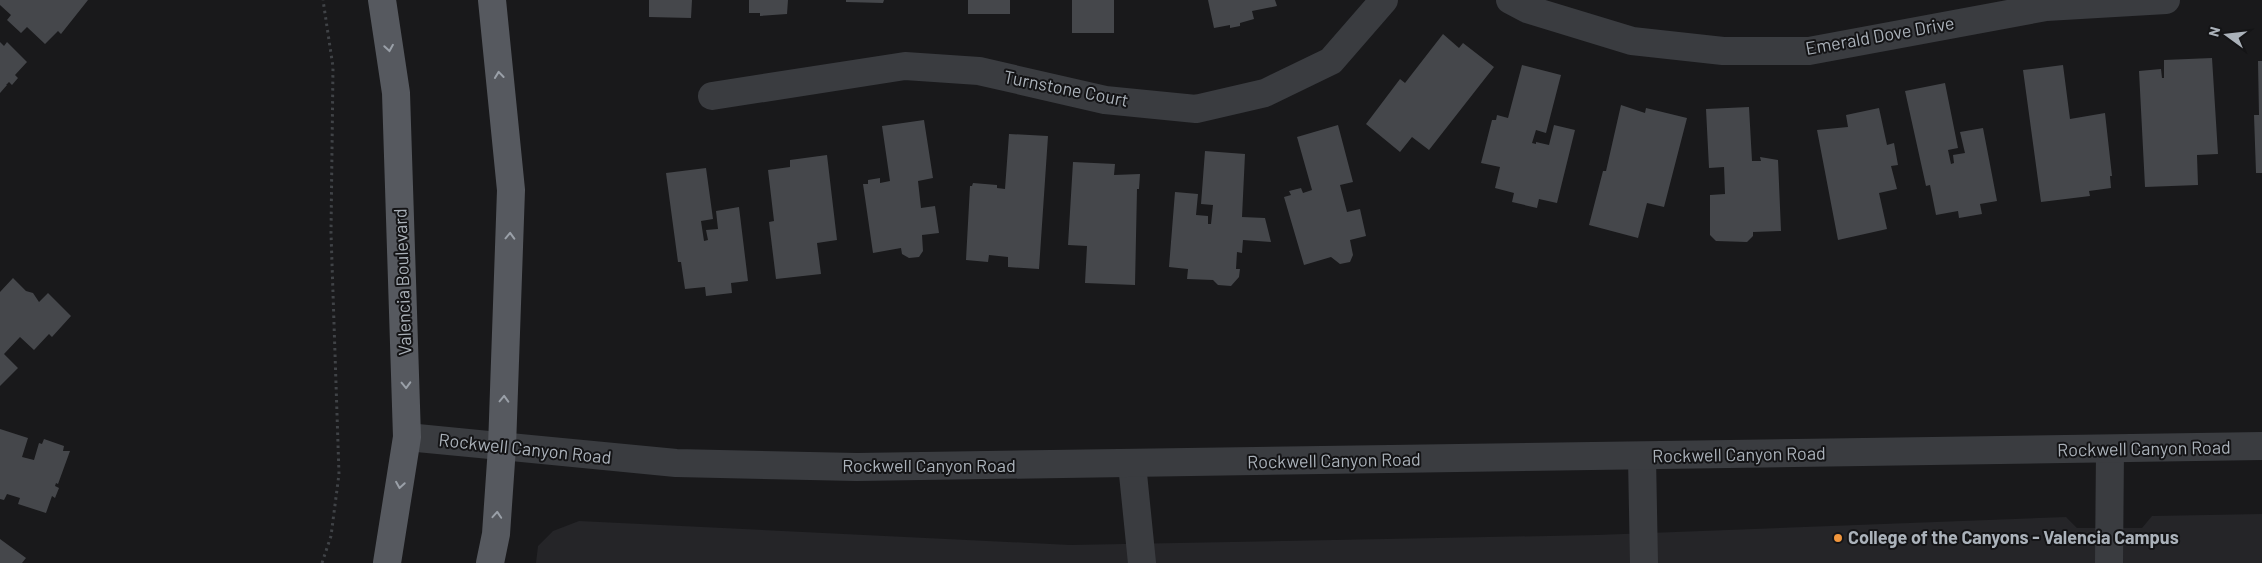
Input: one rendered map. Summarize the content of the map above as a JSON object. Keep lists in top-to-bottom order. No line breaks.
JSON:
{"streets":{"main road":["Valencia Boulevard"],"street":["Emerald Dove Drive","Turnstone Court","Rockwell Canyon Road"]},"crossings":[["Valencia Boulevard","Rockwell Canyon Road"]],"places":["College of the Canyons - Valencia Campus"],"north":"left"}
